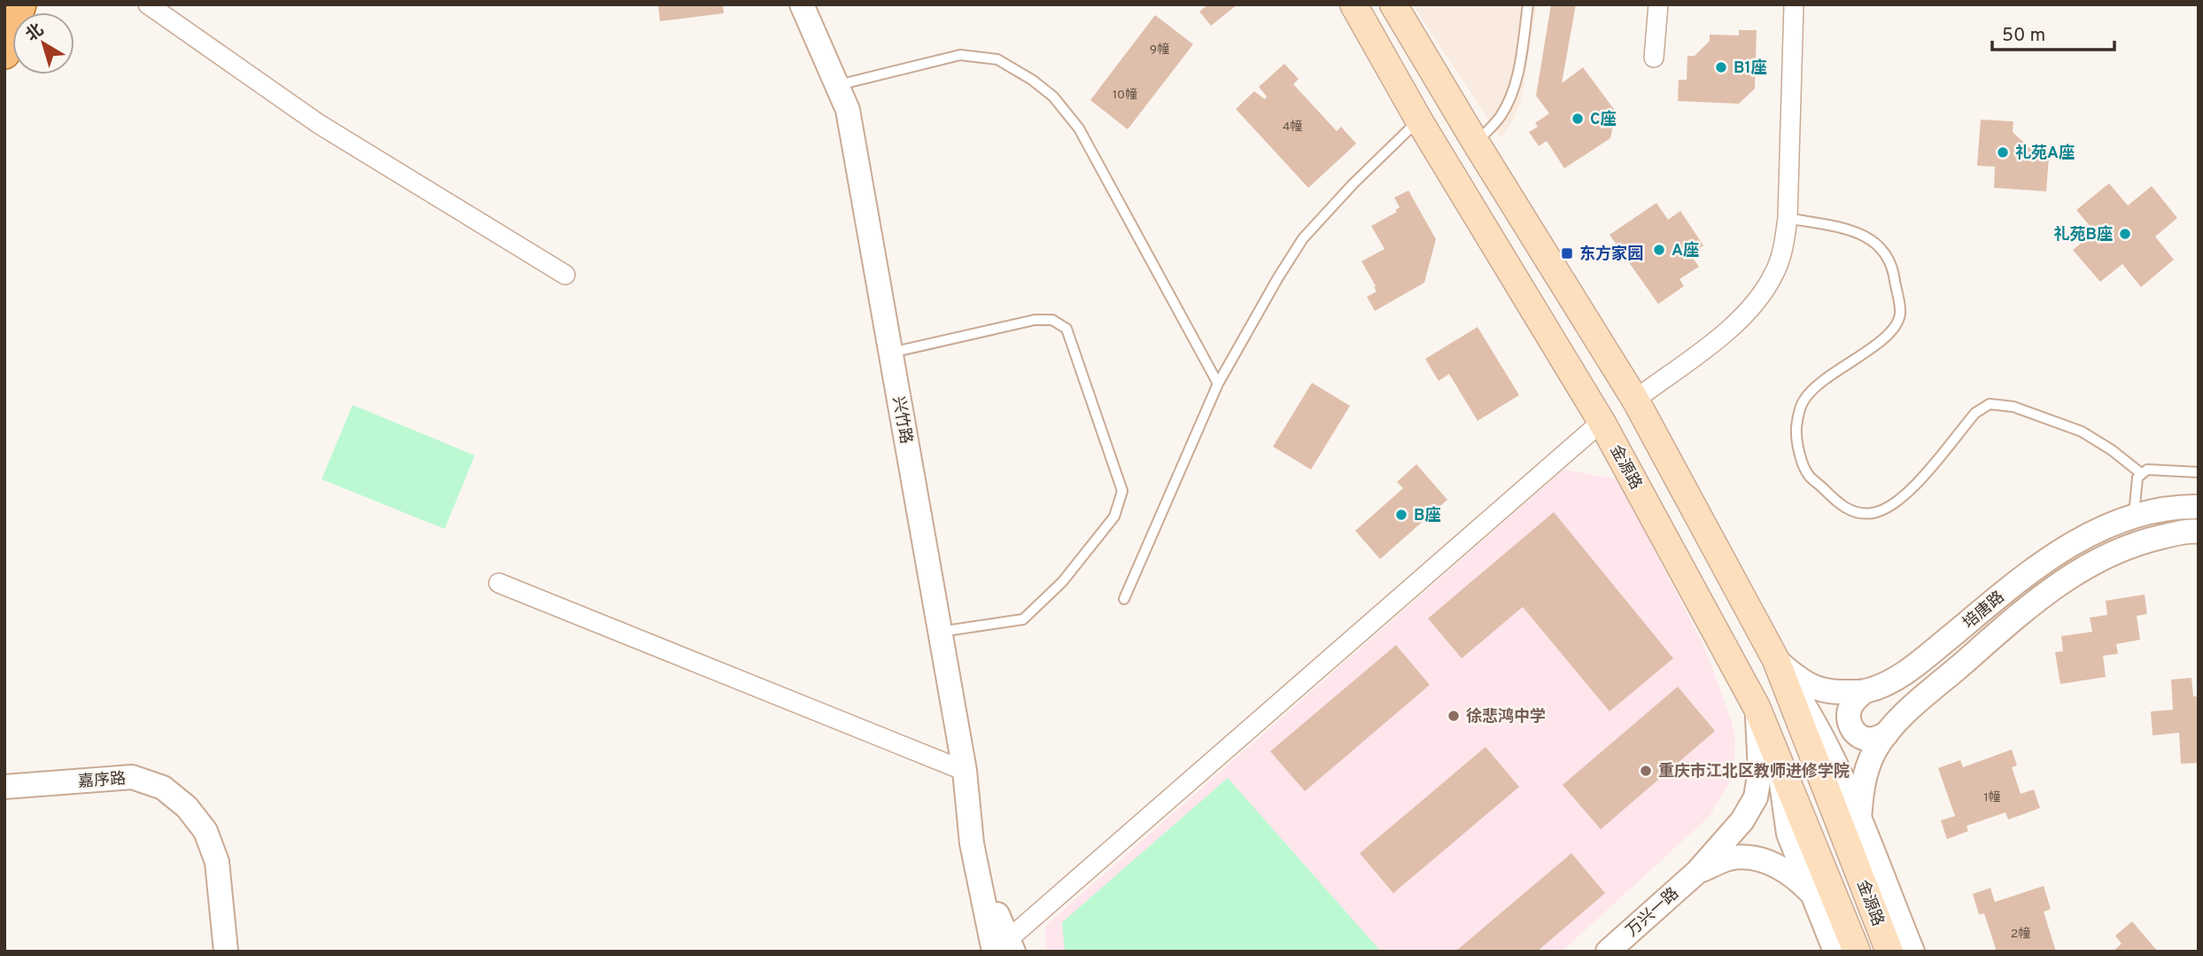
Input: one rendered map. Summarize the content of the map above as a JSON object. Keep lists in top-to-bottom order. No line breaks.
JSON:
{"streets":{"main road":["金源路"],"street":["兴竹路","培唐路","嘉序路","万兴一路"]},"crossings":[["金源路","培唐路"]],"places":{"other":["B1座","C座","礼苑A座","礼苑B座","A座","B座","徐悲鸿中学","重庆市江北区教师进修学院"],"transit":["东方家园"]},"house_numbers":["9幢","10幢","4幢","1幢","2幢"],"scale_bar":"50 m","north":"top left"}
